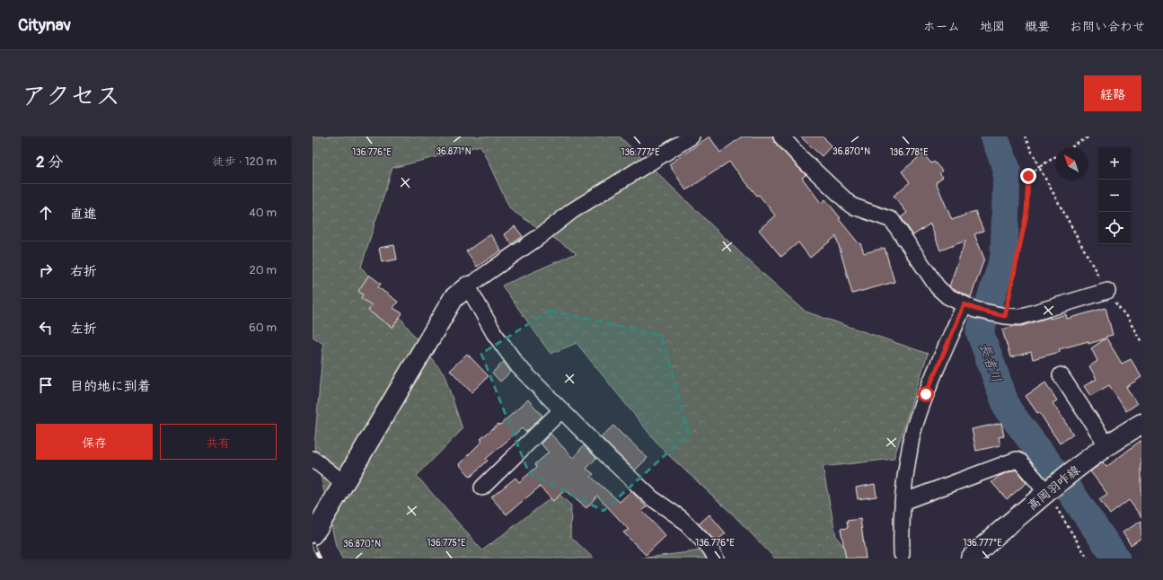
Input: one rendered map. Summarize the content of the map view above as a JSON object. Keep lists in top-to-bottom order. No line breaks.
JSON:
{"streets":{"street":["高岡羽咋線"]},"water":["長者川"],"north":"top left","page":{"header":"Citynav","nav":["ホーム","地図","概要","お問い合わせ"],"title":"アクセス","buttons":["経路",["保存","共有"]],"heading":["2 分","徒歩 · 120 m"],"map_buttons":["+","−"],"list":[["直進","40 m"],["右折","20 m"],["左折","60 m"],"目的地に到着"]},"coordinates":["36.871°N","36.870°N","136.776°E","136.777°E","136.778°E","136.775°E"]}
